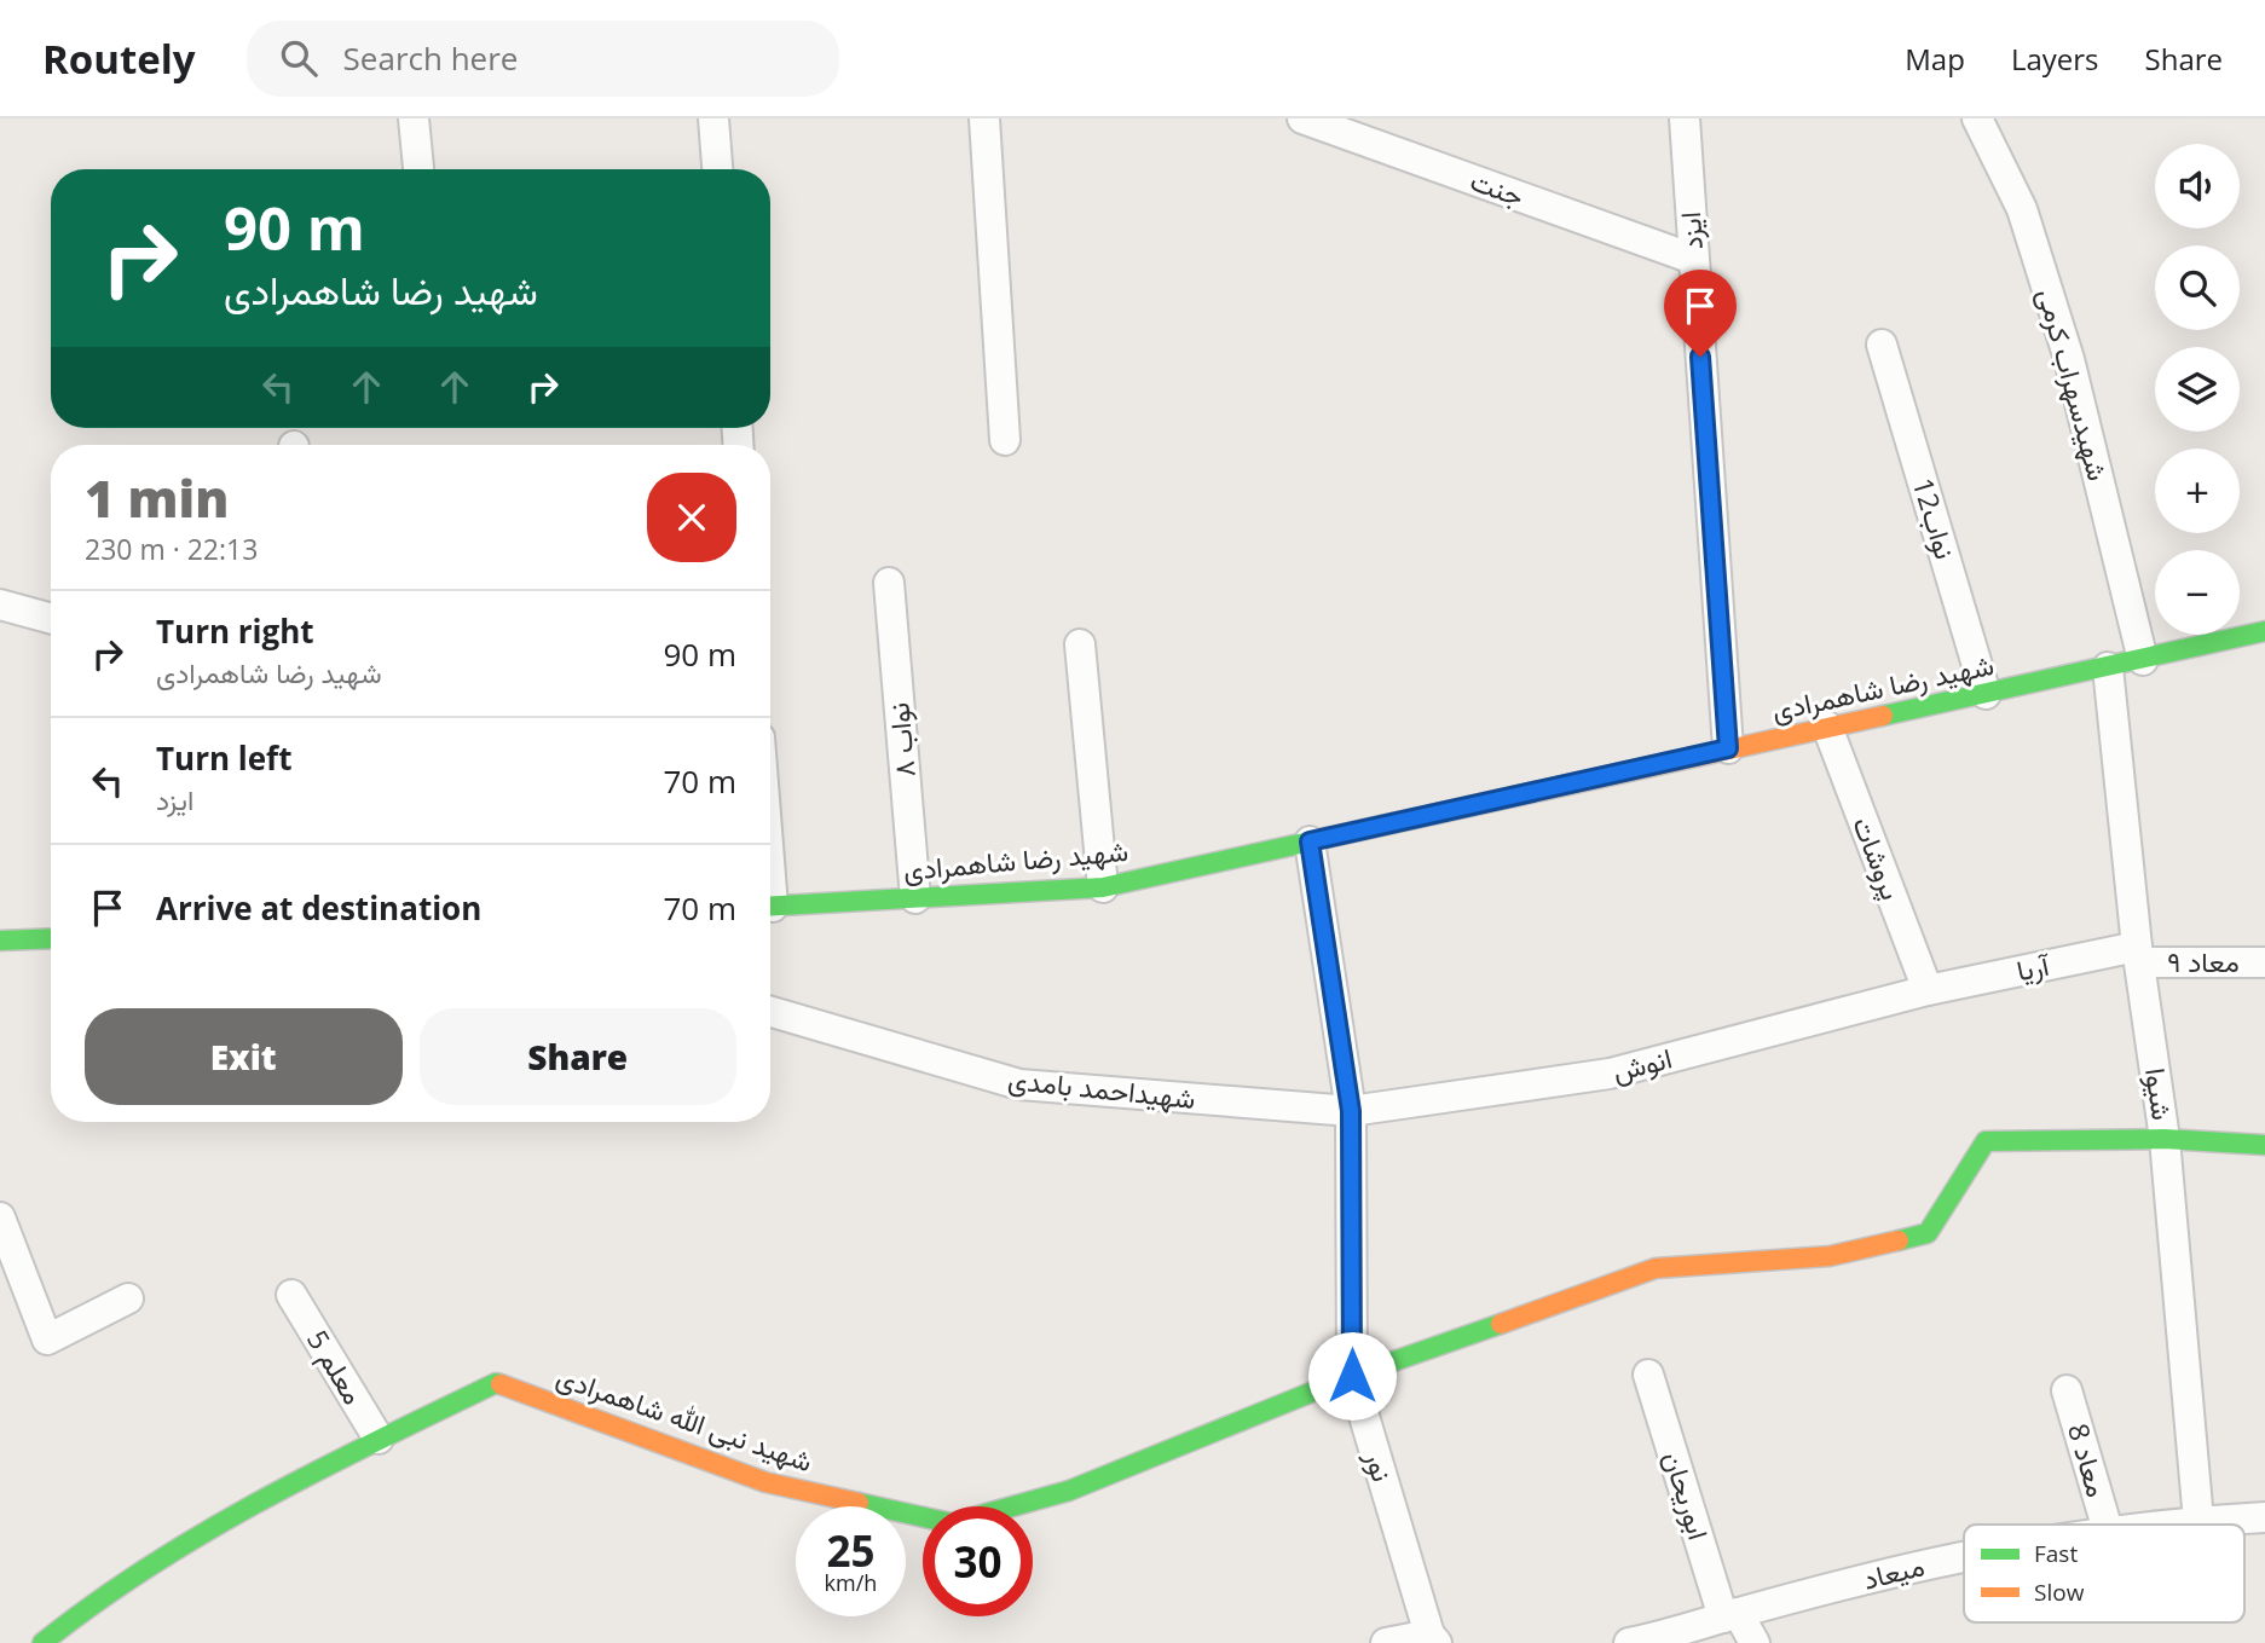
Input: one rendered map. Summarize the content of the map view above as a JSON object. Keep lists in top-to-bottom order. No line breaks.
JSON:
{"streets":{"street":["جنت","ایزد","شهیدسهراب کرمی","نواب12","شهید رضا شاهمرادی","نواب ۸","پروشات","معاد ۹","آریا","انوش","شهیداحمد بامدی","شیوا","معلم 5","شهید نبی الله شاهمرادی","معاد 8","نور","ابوریحان","میعاد"]},"crossings":[["جنت","ایزد"],["ایزد","شهید رضا شاهمرادی"],["شهیدسهراب کرمی","شهید رضا شاهمرادی"],["نواب12","شهید رضا شاهمرادی"],["شهید رضا شاهمرادی","نواب ۸"],["شهید رضا شاهمرادی","پروشات"],["شهید رضا شاهمرادی","شیوا"],["شهید رضا شاهمرادی","نور"],["پروشات","آریا"],["پروشات","انوش"],["معاد ۹","آریا"],["معاد ۹","شیوا"],["آریا","انوش"],["آریا","شیوا"],["انوش","شهیداحمد بامدی"],["انوش","نور"],["شهیداحمد بامدی","نور"],["شیوا","شهید نبی الله شاهمرادی"],["شیوا","میعاد"],["معلم 5","شهید نبی الله شاهمرادی"],["شهید نبی الله شاهمرادی","نور"],["ابوریحان","میعاد"]],"legend":["Fast","Slow"],"page":{"header":"Routely","search":"Search here","nav":["Map","Layers","Share"],"map_buttons":["+","−"],"turn":["90 m","شهید رضا شاهمرادی"],"heading":["1 min","230 m · 22:13"],"list":[{"name":"Turn right","note":"شهید رضا شاهمرادی","value":"90 m"},{"name":"Turn left","note":"ایزد","value":"70 m"},{"name":"Arrive at destination","value":"70 m"}],"buttons":["Exit","Share"],"speed":"25 km/h","limit":"30"}}
